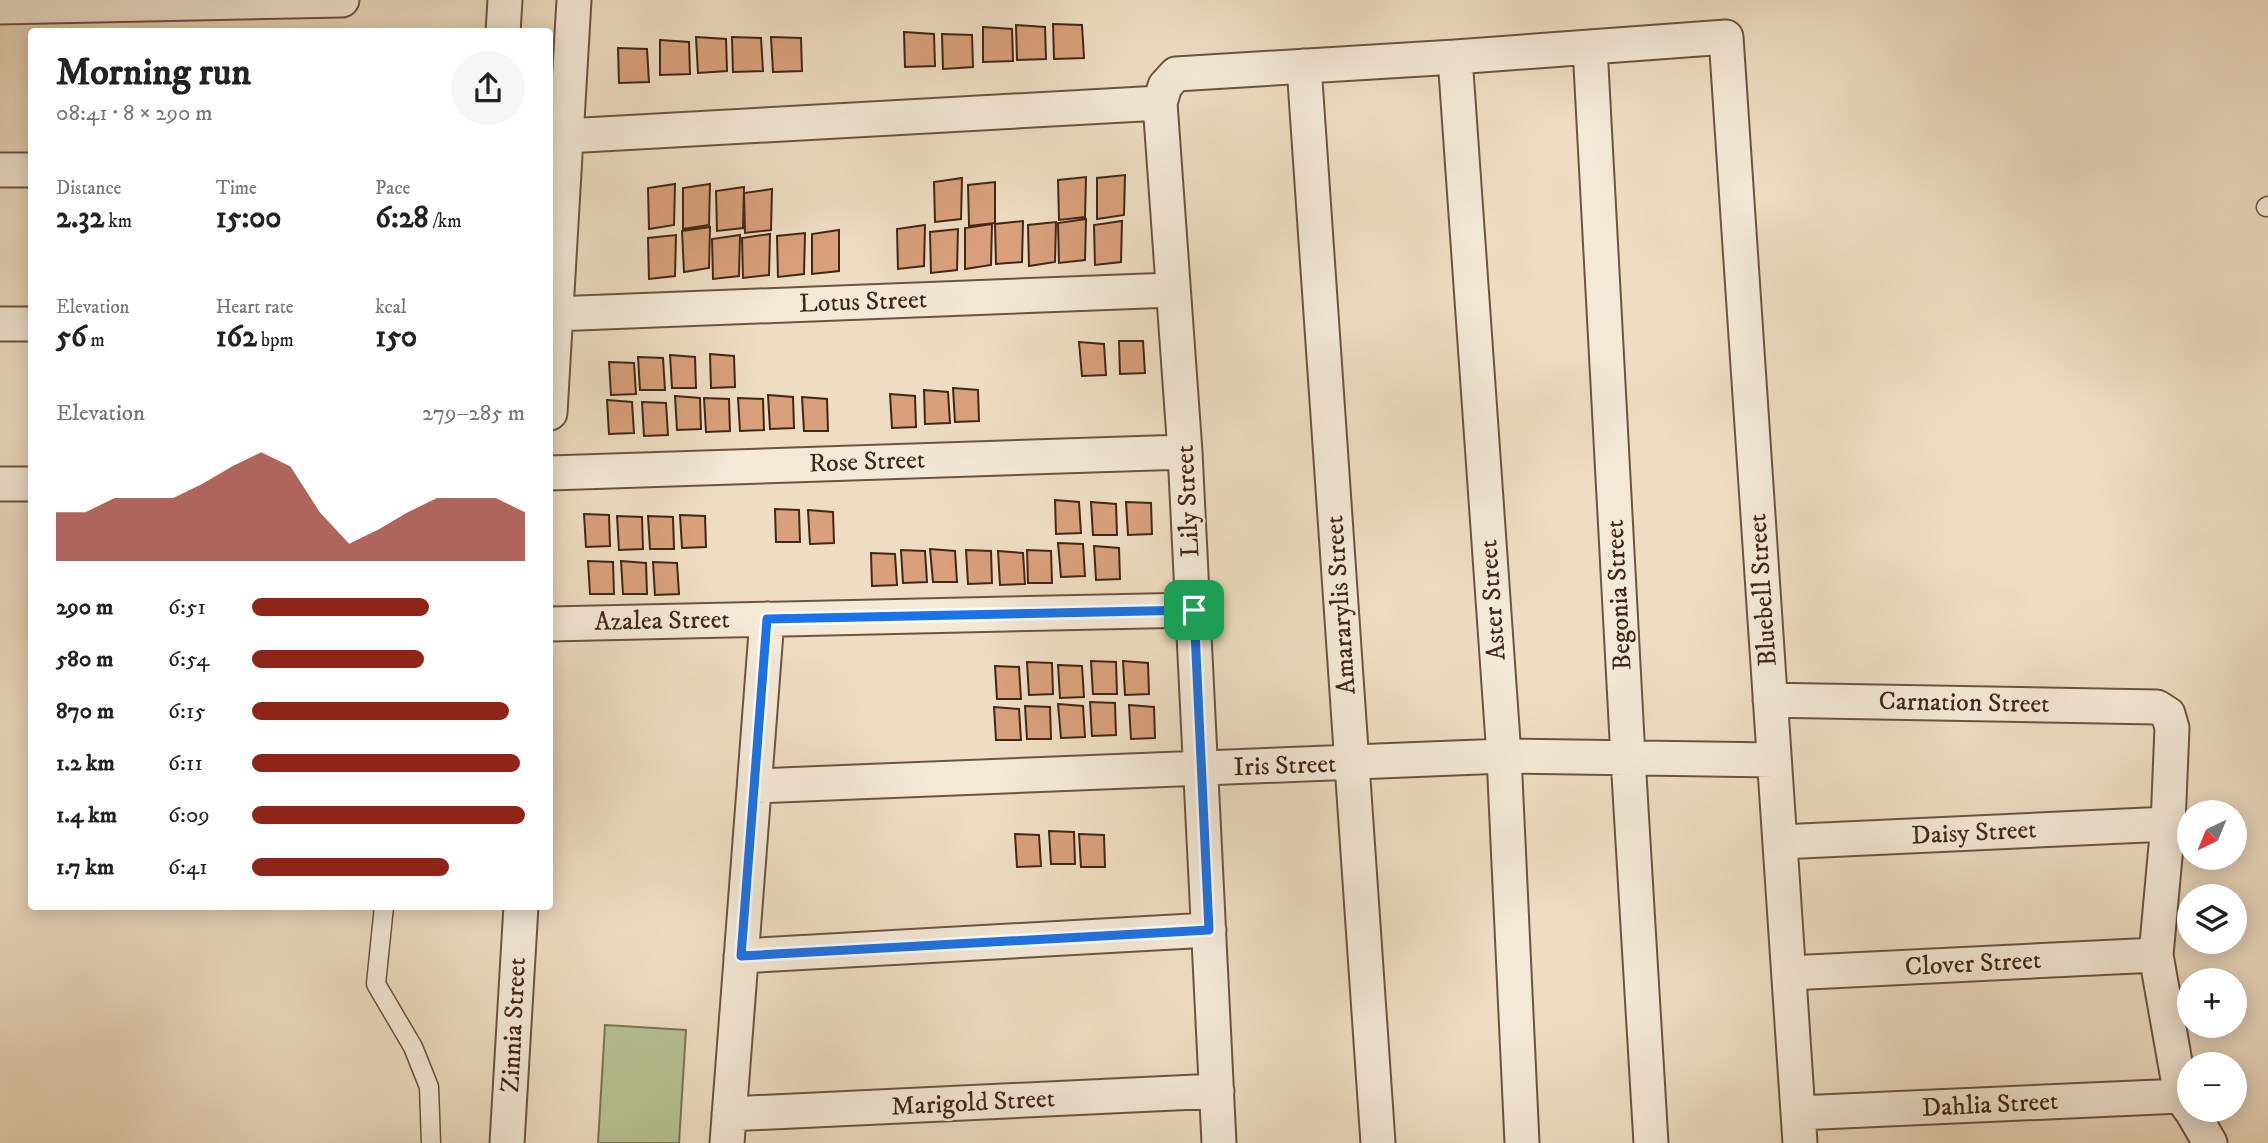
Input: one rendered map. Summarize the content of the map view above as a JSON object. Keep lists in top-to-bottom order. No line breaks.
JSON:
{"streets":{"street":["Lotus Street","Rose Street","Lily Street","Bluebell Street","Begonia Street","Aster Street","Amararylis Street","Azalea Street","Carnation Street","Iris Street","Daisy Street","Clover Street","Zinnia Street","Marigold Street","Dahlia Street"]},"crossings":[["Lotus Street","Lily Street"],["Rose Street","Lily Street"],["Lily Street","Azalea Street"],["Lily Street","Iris Street"],["Lily Street","Marigold Street"],["Bluebell Street","Begonia Street"],["Bluebell Street","Carnation Street"],["Bluebell Street","Iris Street"],["Bluebell Street","Daisy Street"],["Bluebell Street","Clover Street"],["Bluebell Street","Dahlia Street"],["Begonia Street","Iris Street"],["Aster Street","Iris Street"],["Amararylis Street","Iris Street"],["Carnation Street","Daisy Street"]],"north":"bottom left","page":{"heading":["Morning run","08:41 · 8 × 290 m"],"stats":[["Distance","2.32 km"],["Time","15:00"],["Pace","6:28 /km"],["Elevation","56 m"],["Heart rate","162 bpm"],["kcal","150"]],"chart":["Elevation","279–285 m"],"list":[{"name":"290 m","note":"6:51"},{"name":"580 m","note":"6:54"},{"name":"870 m","note":"6:15"},{"name":"1.2 km","note":"6:11"},{"name":"1.4 km","note":"6:09"},{"name":"1.7 km","note":"6:41"}],"map_buttons":["+","−"]}}
